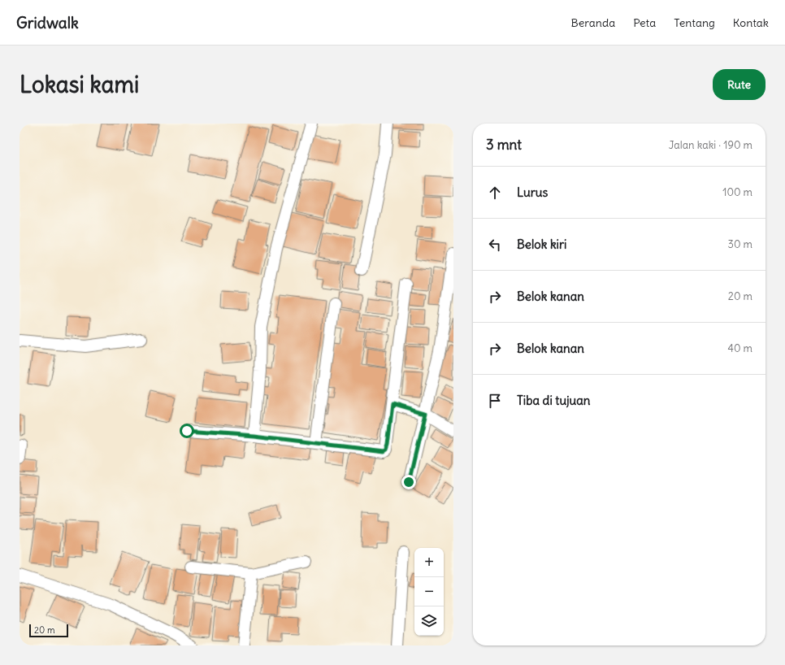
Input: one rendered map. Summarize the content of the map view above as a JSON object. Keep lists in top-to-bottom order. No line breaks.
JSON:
{"scale_bar":"20 m","page":{"header":"Gridwalk","nav":["Beranda","Peta","Tentang","Kontak"],"buttons":"Rute","title":"Lokasi kami","heading":["3 mnt","Jalan kaki · 190 m"],"list":[["Lurus","100 m"],["Belok kiri","30 m"],["Belok kanan","20 m"],["Belok kanan","40 m"],"Tiba di tujuan"],"map_buttons":["+","−"],"scale":"20 m"}}
